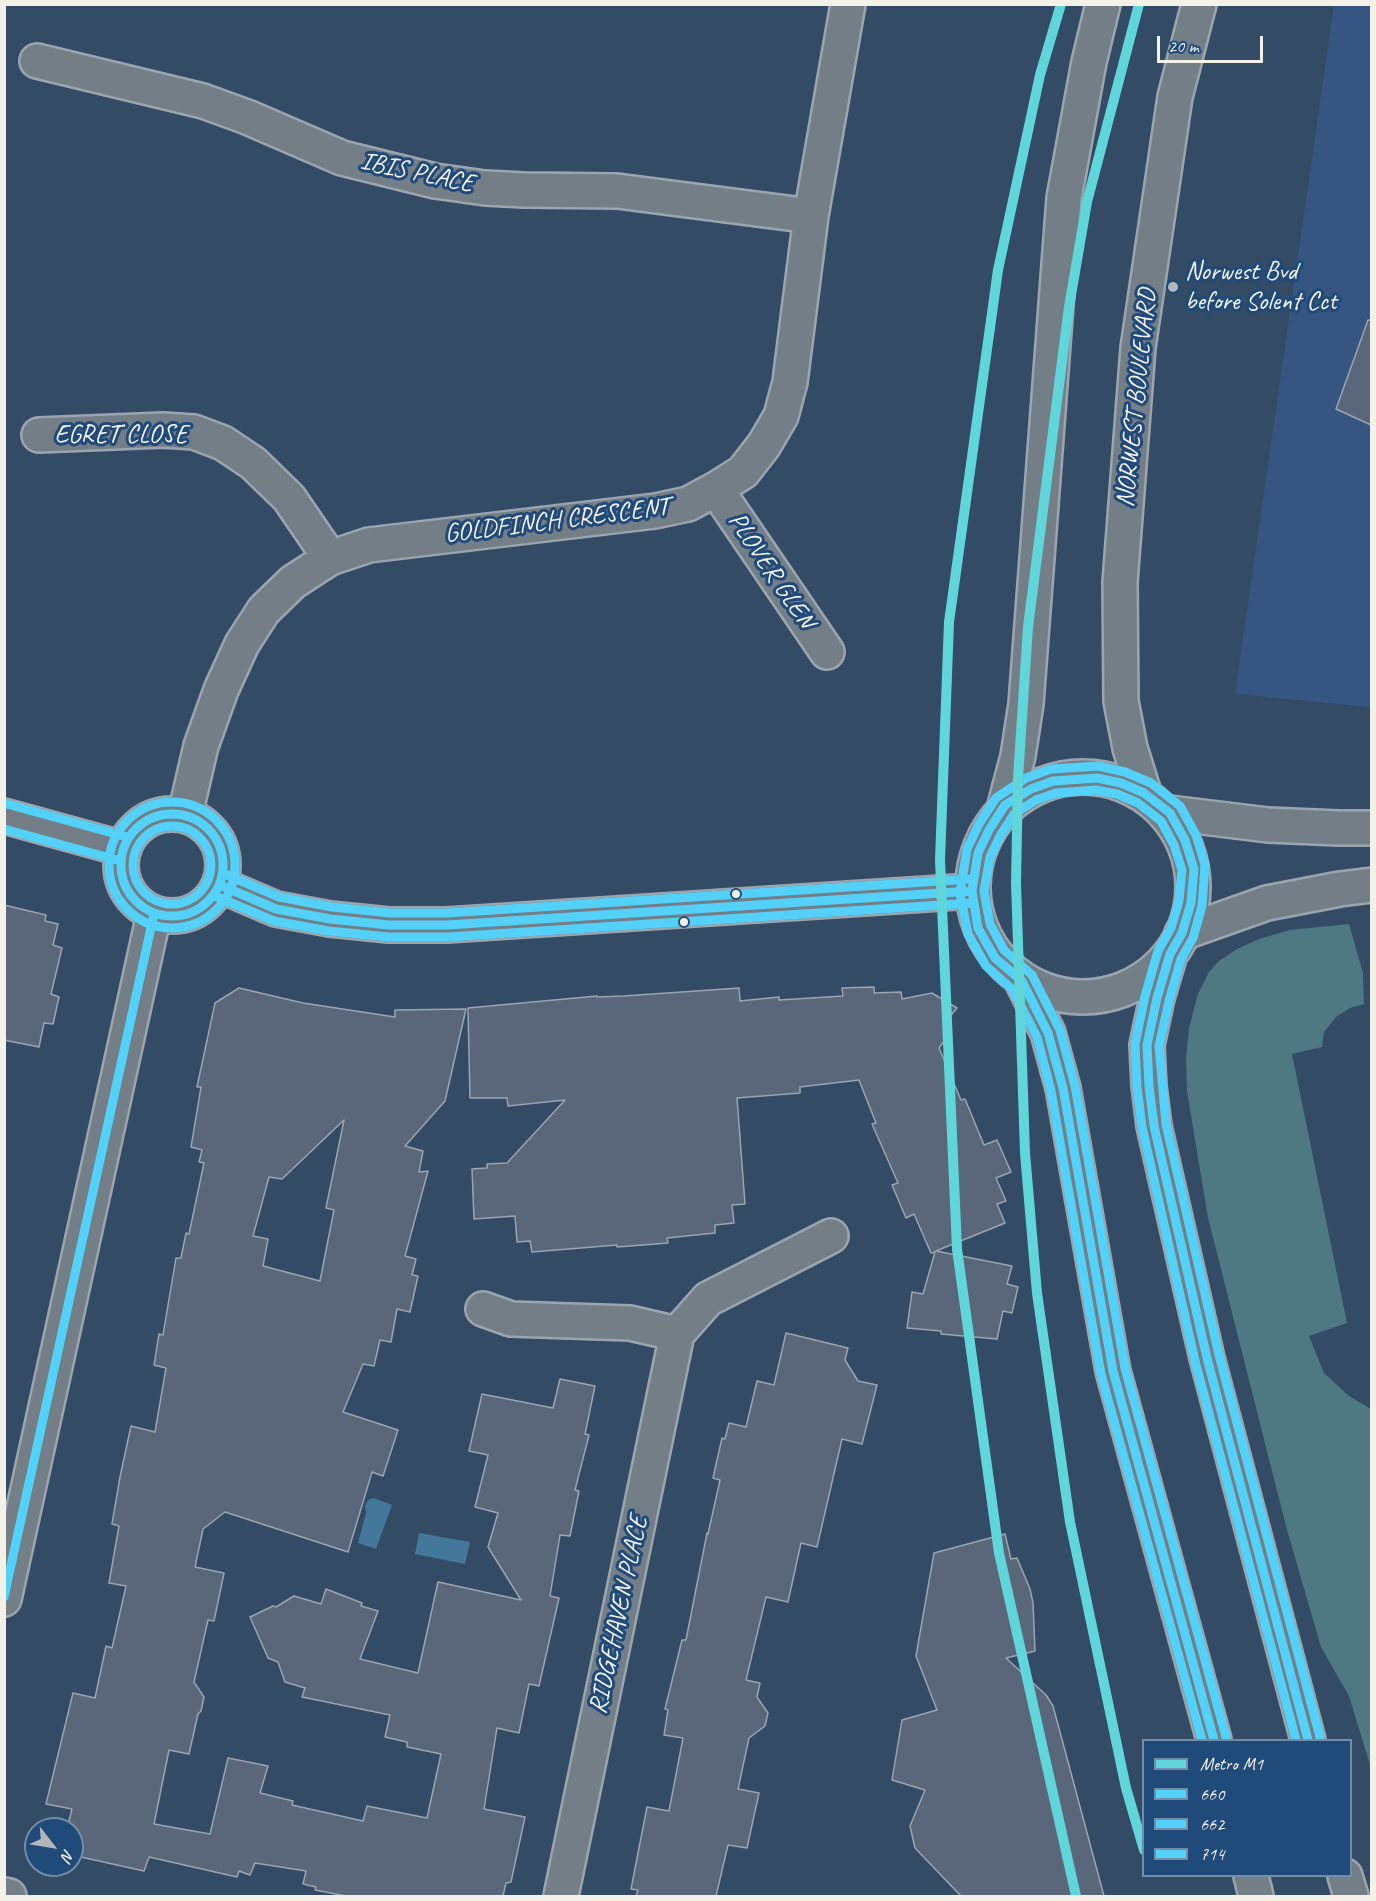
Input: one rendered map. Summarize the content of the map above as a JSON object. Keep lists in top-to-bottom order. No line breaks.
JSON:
{"streets":{"street":["IBIS PLACE","NORWEST BOULEVARD","EGRET CLOSE","GOLDFINCH CRESCENT","PLOVER GLEN","RIDGEHAVEN PLACE"]},"crossings":[["IBIS PLACE","GOLDFINCH CRESCENT"],["EGRET CLOSE","GOLDFINCH CRESCENT"],["GOLDFINCH CRESCENT","PLOVER GLEN"]],"places":["Norwest Bvd before Solent Cct"],"lines":["metro line M1","transit line 714","transit line 660","transit line 662"],"legend":["Metro M1","660","662","714"],"scale_bar":"20 m","north":"bottom right"}
